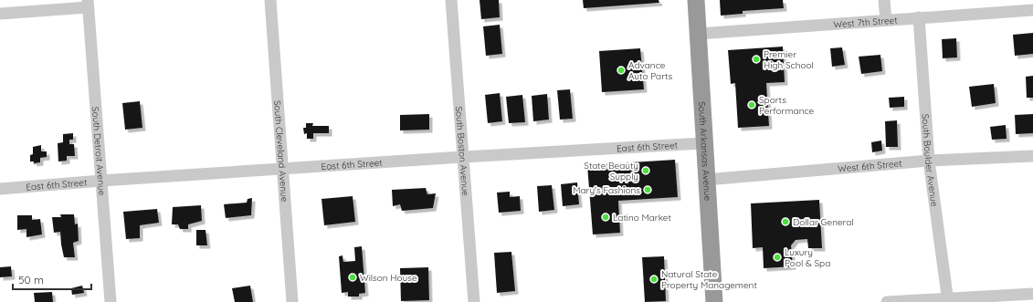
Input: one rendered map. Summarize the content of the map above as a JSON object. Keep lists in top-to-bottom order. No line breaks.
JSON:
{"streets":{"highway":["South Arkansas Avenue"],"street":["West 7th Street","East 6th Street","South Detroit Avenue","South Cleveland Avenue","South Boston Avenue","South Boulder Avenue","West 6th Street"]},"crossings":[["West 7th Street","South Arkansas Avenue"],["West 7th Street","South Boulder Avenue"],["East 6th Street","South Detroit Avenue"],["East 6th Street","South Cleveland Avenue"],["East 6th Street","South Boston Avenue"],["East 6th Street","South Arkansas Avenue"],["South Arkansas Avenue","West 6th Street"],["South Boulder Avenue","West 6th Street"]],"places":["Premier High School","Advance Auto Parts","Sports Performance","State Beauty Supply","Mary's Fashions","Latino Market","Dollar General","Luxury Pool & Spa","Wilson House","Natural State Property Management"],"scale_bar":"50 m"}
